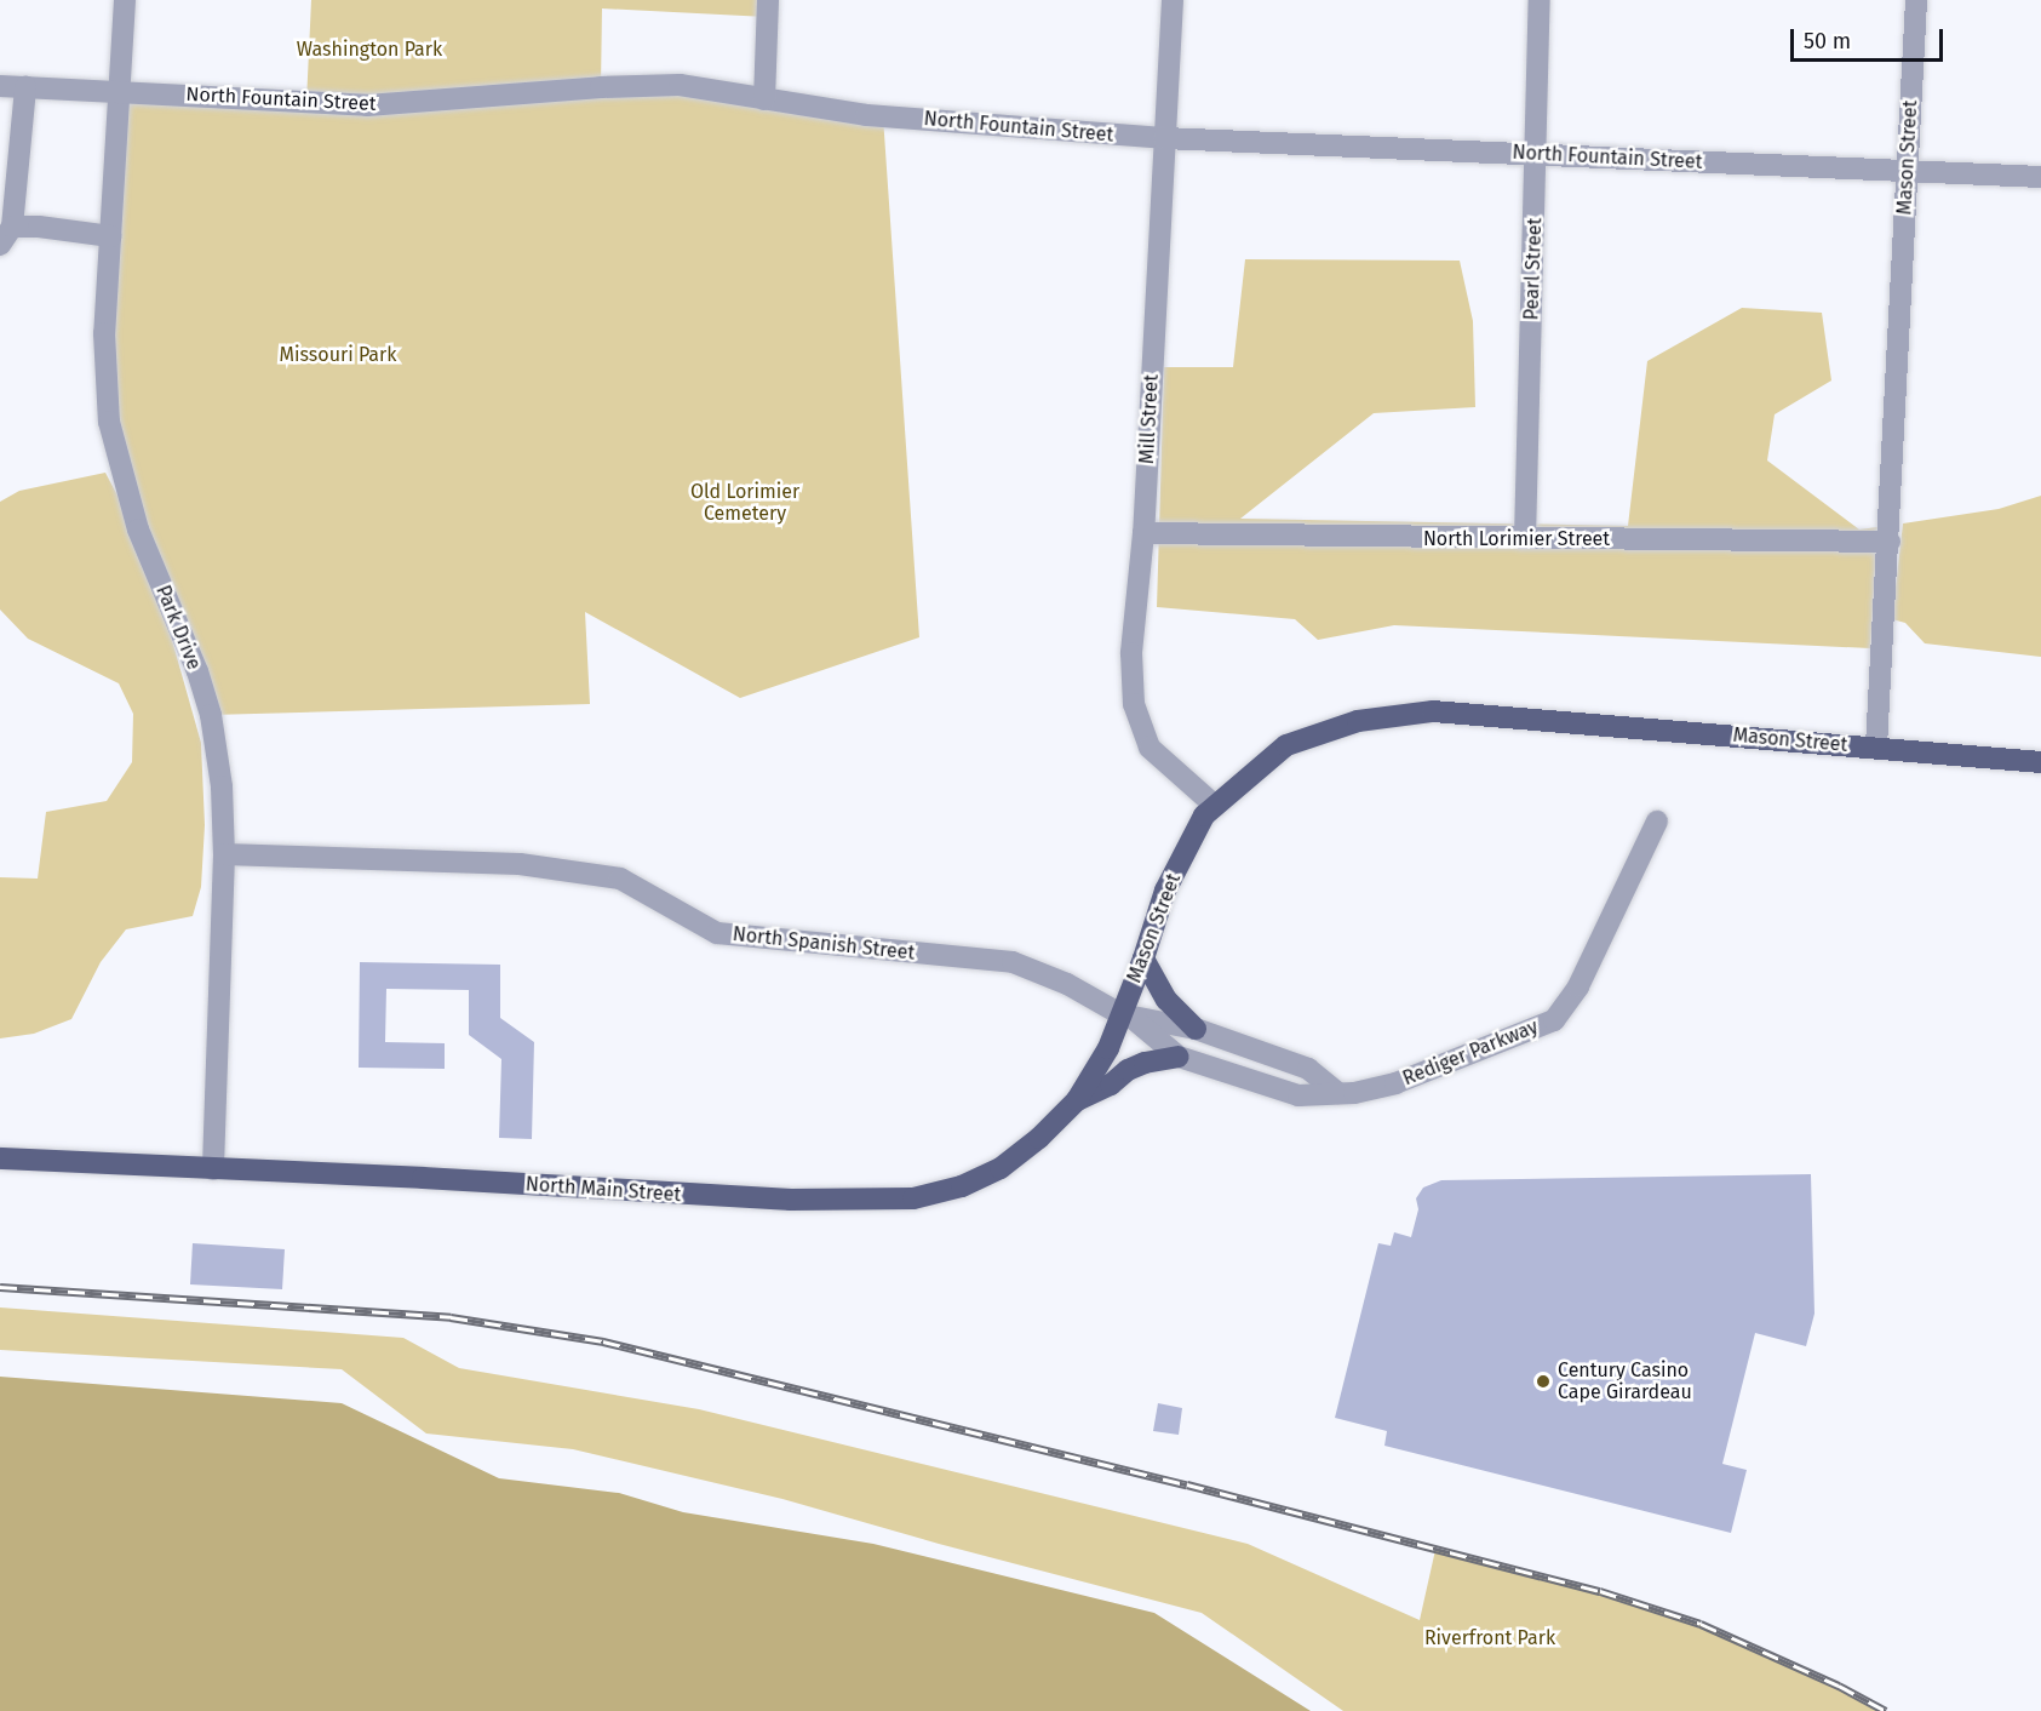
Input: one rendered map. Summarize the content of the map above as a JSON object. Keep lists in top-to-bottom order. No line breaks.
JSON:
{"streets":{"main road":["Mason Street","North Main Street"],"street":["North Fountain Street","Pearl Street","Mill Street","North Lorimier Street","Park Drive","North Spanish Street","Rediger Parkway"]},"crossings":[["North Fountain Street","Mason Street"],["North Fountain Street","Pearl Street"],["North Fountain Street","Mill Street"],["North Fountain Street","Park Drive"],["Mason Street","Mill Street"],["Mason Street","North Lorimier Street"],["Mason Street","North Spanish Street"],["Mason Street","Rediger Parkway"],["Mason Street","North Main Street"],["Pearl Street","North Lorimier Street"],["Mill Street","North Lorimier Street"],["Park Drive","North Spanish Street"],["Park Drive","North Main Street"],["North Spanish Street","Rediger Parkway"],["North Spanish Street","North Main Street"],["Rediger Parkway","North Main Street"]],"parks":["Washington Park","Missouri Park","Old Lorimier Cemetery","Riverfront Park"],"places":["Century Casino Cape Girardeau"],"scale_bar":"50 m"}
